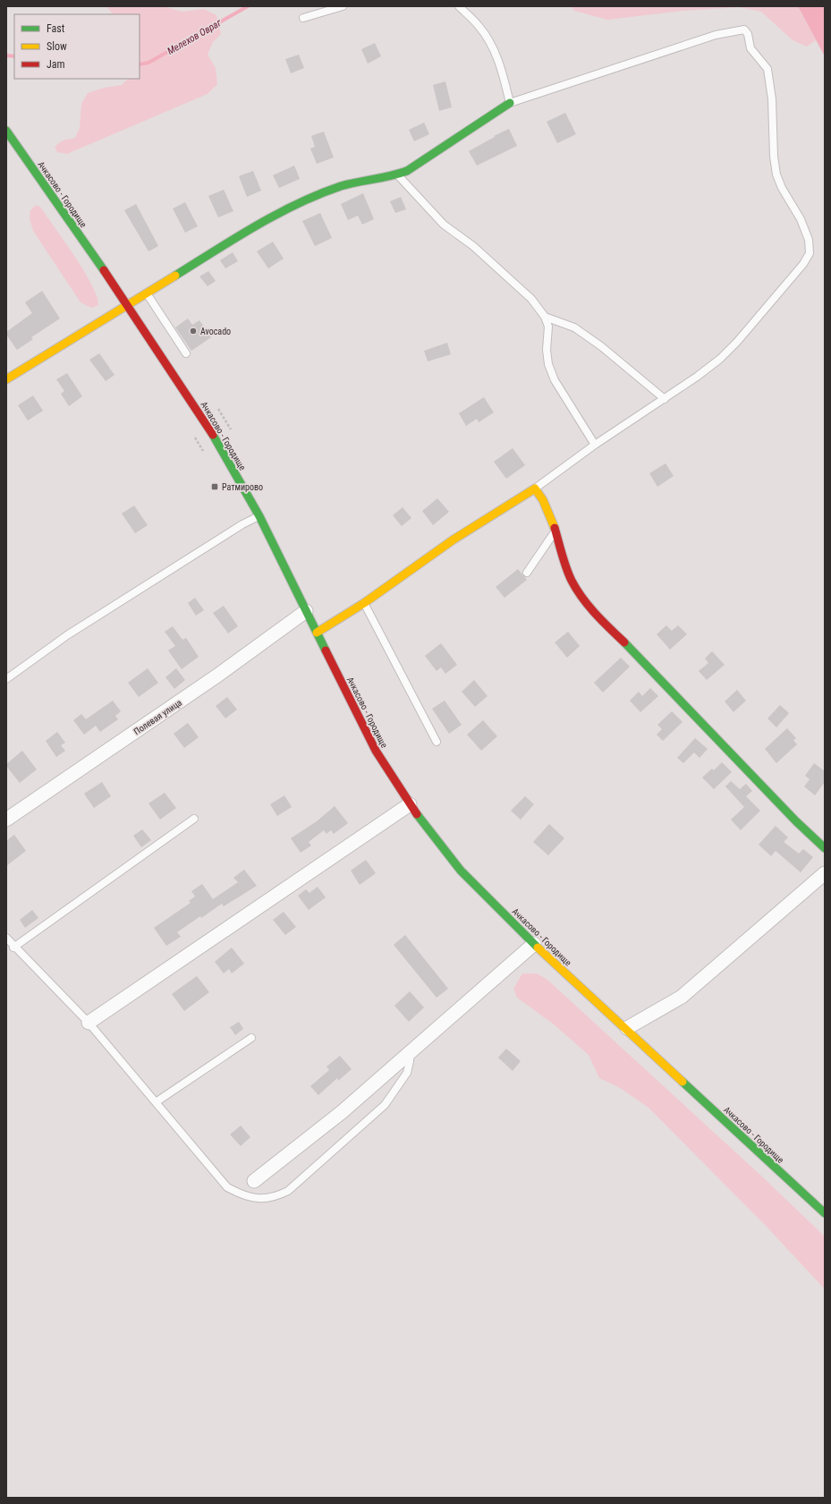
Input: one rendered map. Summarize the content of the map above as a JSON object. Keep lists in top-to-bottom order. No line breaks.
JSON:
{"streets":{"street":["Ачкасово - Городище","Полевая улица"]},"crossings":[["Ачкасово - Городище","Полевая улица"]],"water":["Мелехов Овраг"],"places":{"other":["Avocado"],"transit":["Ратмирово"]},"legend":["Fast","Slow","Jam"]}
